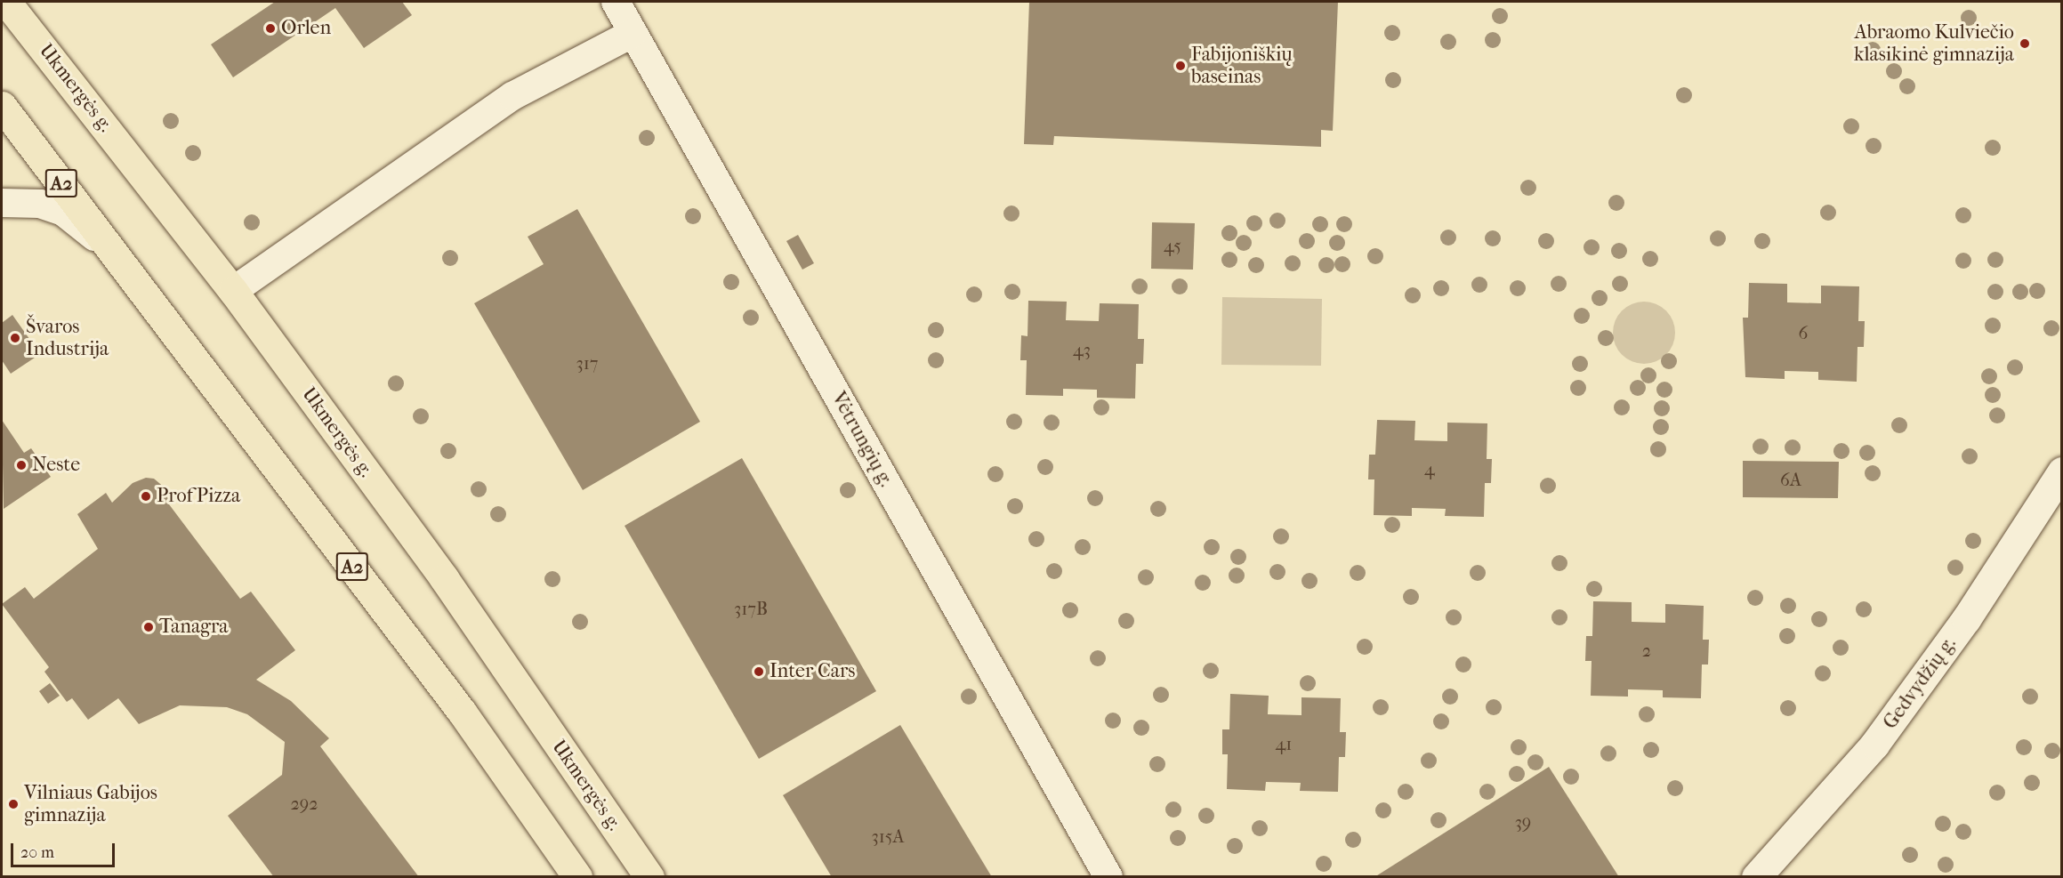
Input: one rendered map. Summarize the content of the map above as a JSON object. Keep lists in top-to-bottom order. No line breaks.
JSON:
{"streets":{"highway":["Ukmergės g.","A2"],"main road":["Gedvydžių g."],"street":["Vėtrungių g."]},"places":["Orlen","Abraomo Kulviečio klasikinė gimnazija","Fabijoniškių baseinas","Švaros Industrija","Neste","ProfPizza","Tanagra","Inter Cars","Vilniaus Gabijos gimnazija"],"house_numbers":["45","6","43","317","4","6A","317B","2","41","292","39","315A"],"scale_bar":"20 m"}
